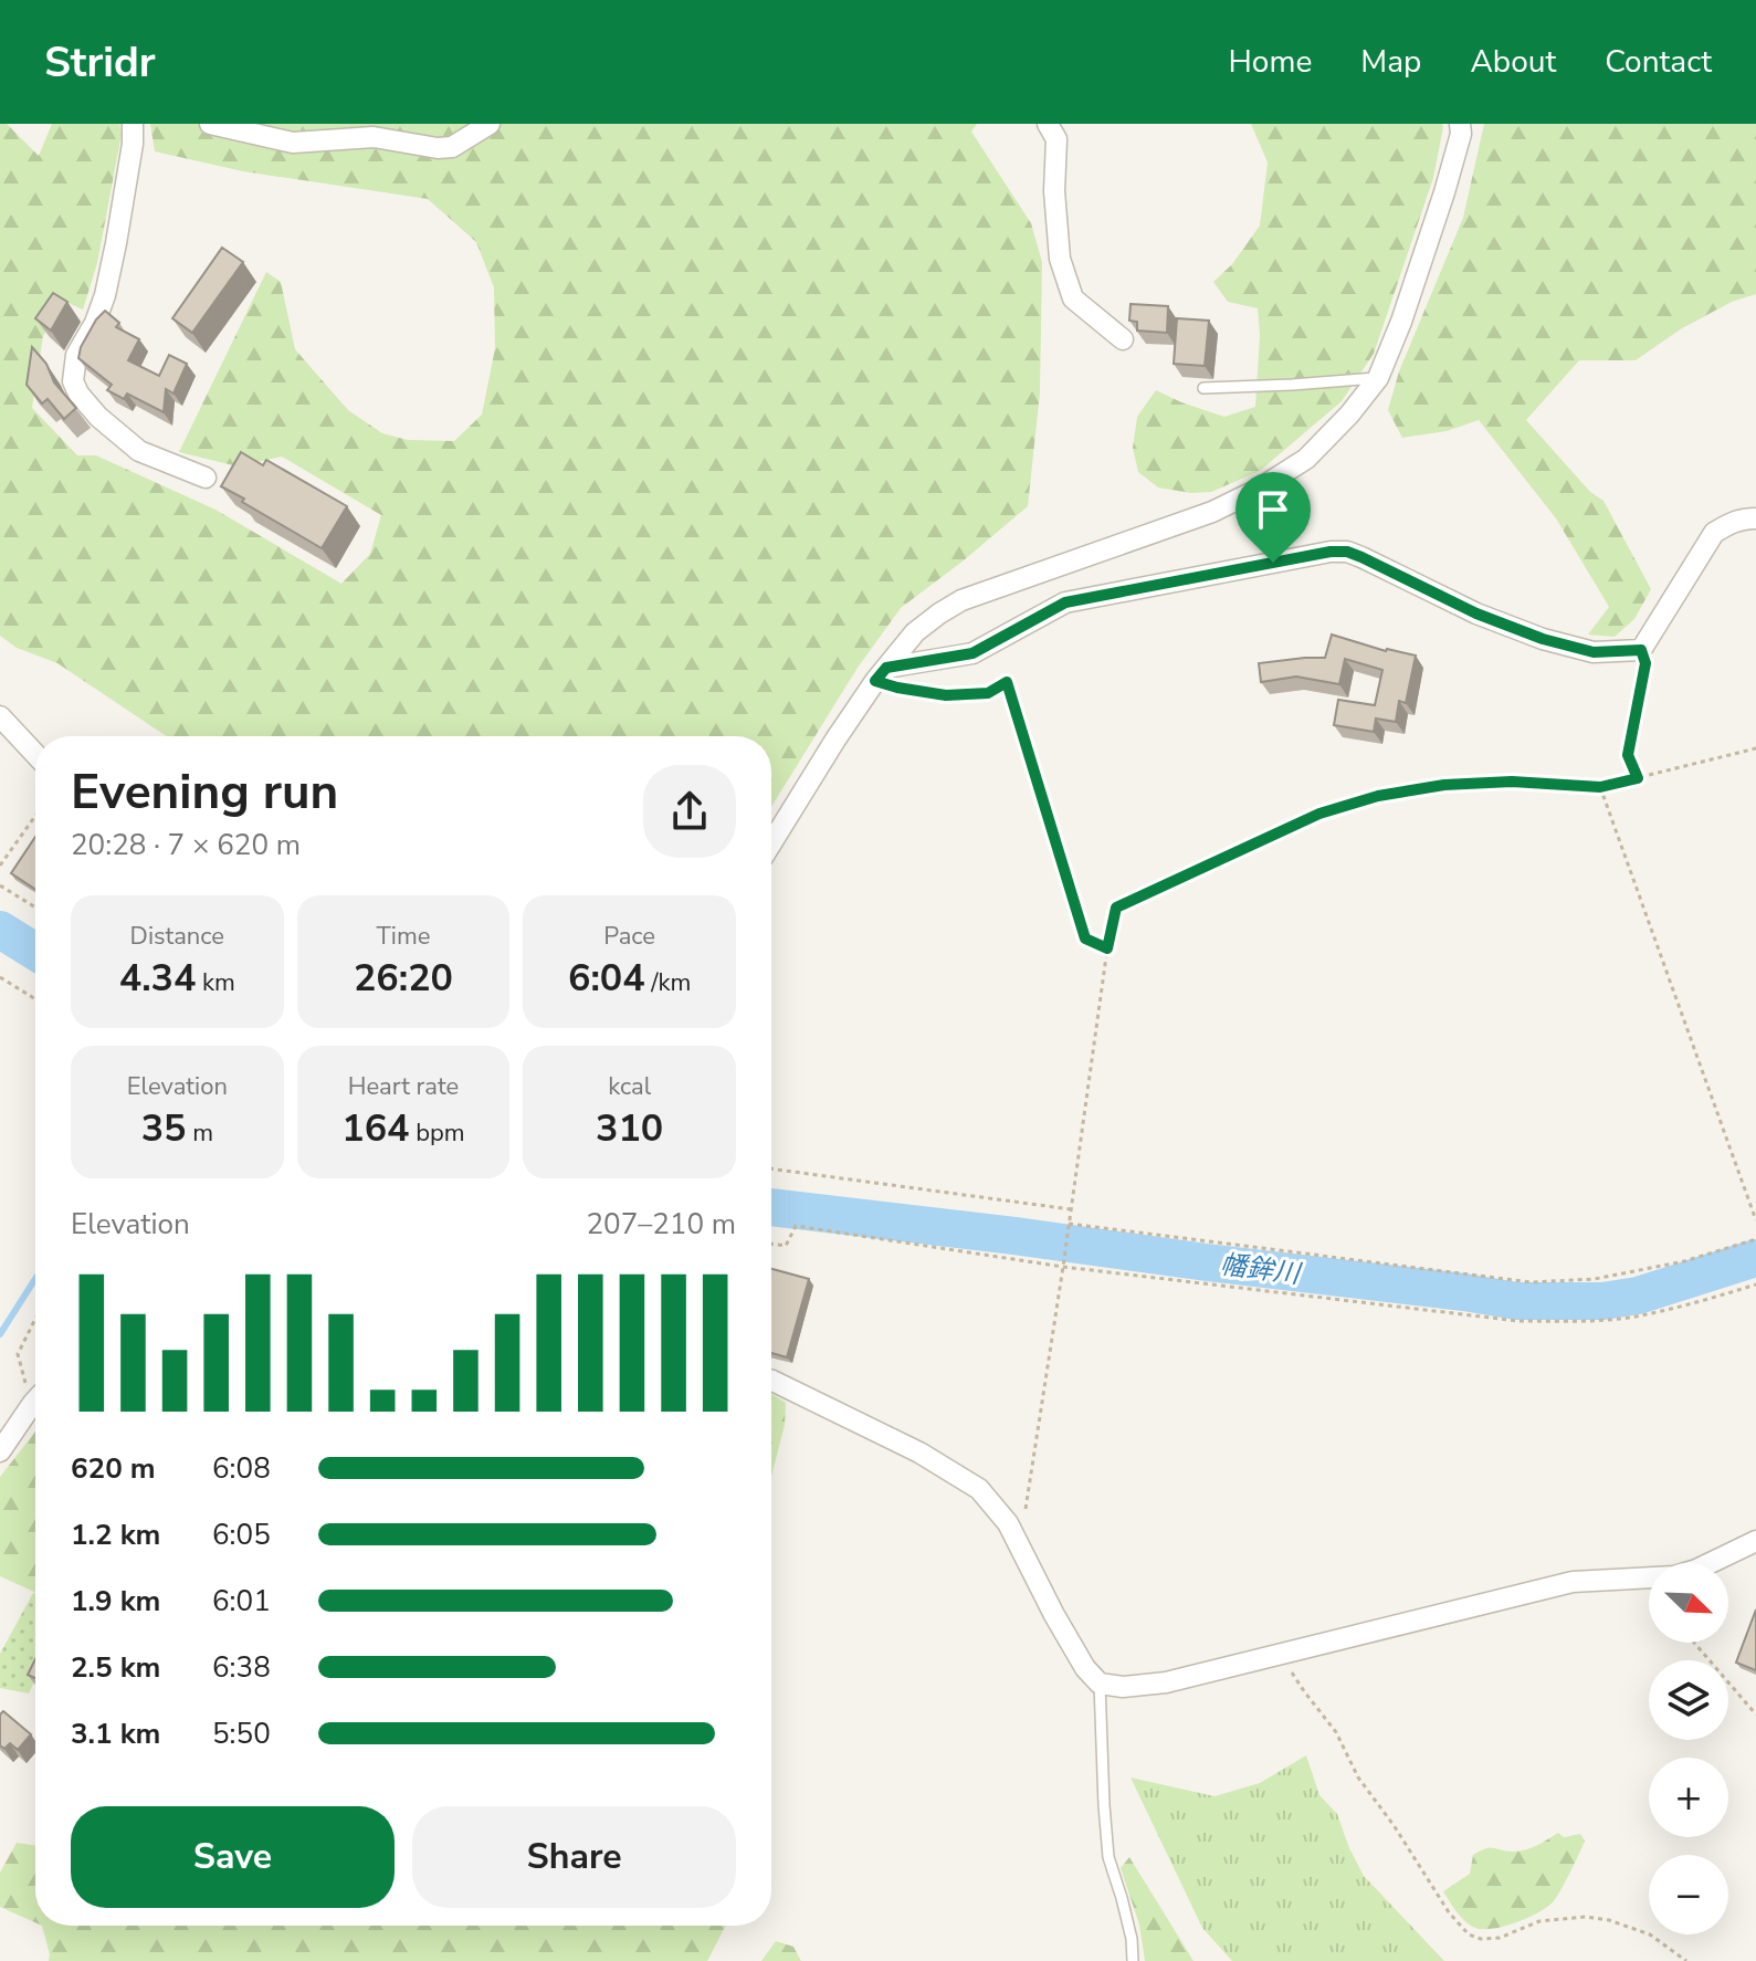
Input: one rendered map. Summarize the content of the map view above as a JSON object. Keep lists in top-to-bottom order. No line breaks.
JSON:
{"water":["幡鉾川"],"north":"bottom right","page":{"header":"Stridr","nav":["Home","Map","About","Contact"],"heading":["Evening run","20:28 · 7 × 620 m"],"stats":[["Distance","4.34 km"],["Time","26:20"],["Pace","6:04 /km"],["Elevation","35 m"],["Heart rate","164 bpm"],["kcal","310"]],"chart":["Elevation","207–210 m"],"list":[{"name":"620 m","note":"6:08"},{"name":"1.2 km","note":"6:05"},{"name":"1.9 km","note":"6:01"},{"name":"2.5 km","note":"6:38"},{"name":"3.1 km","note":"5:50"}],"map_buttons":["+","−"],"buttons":["Save","Share"]}}
